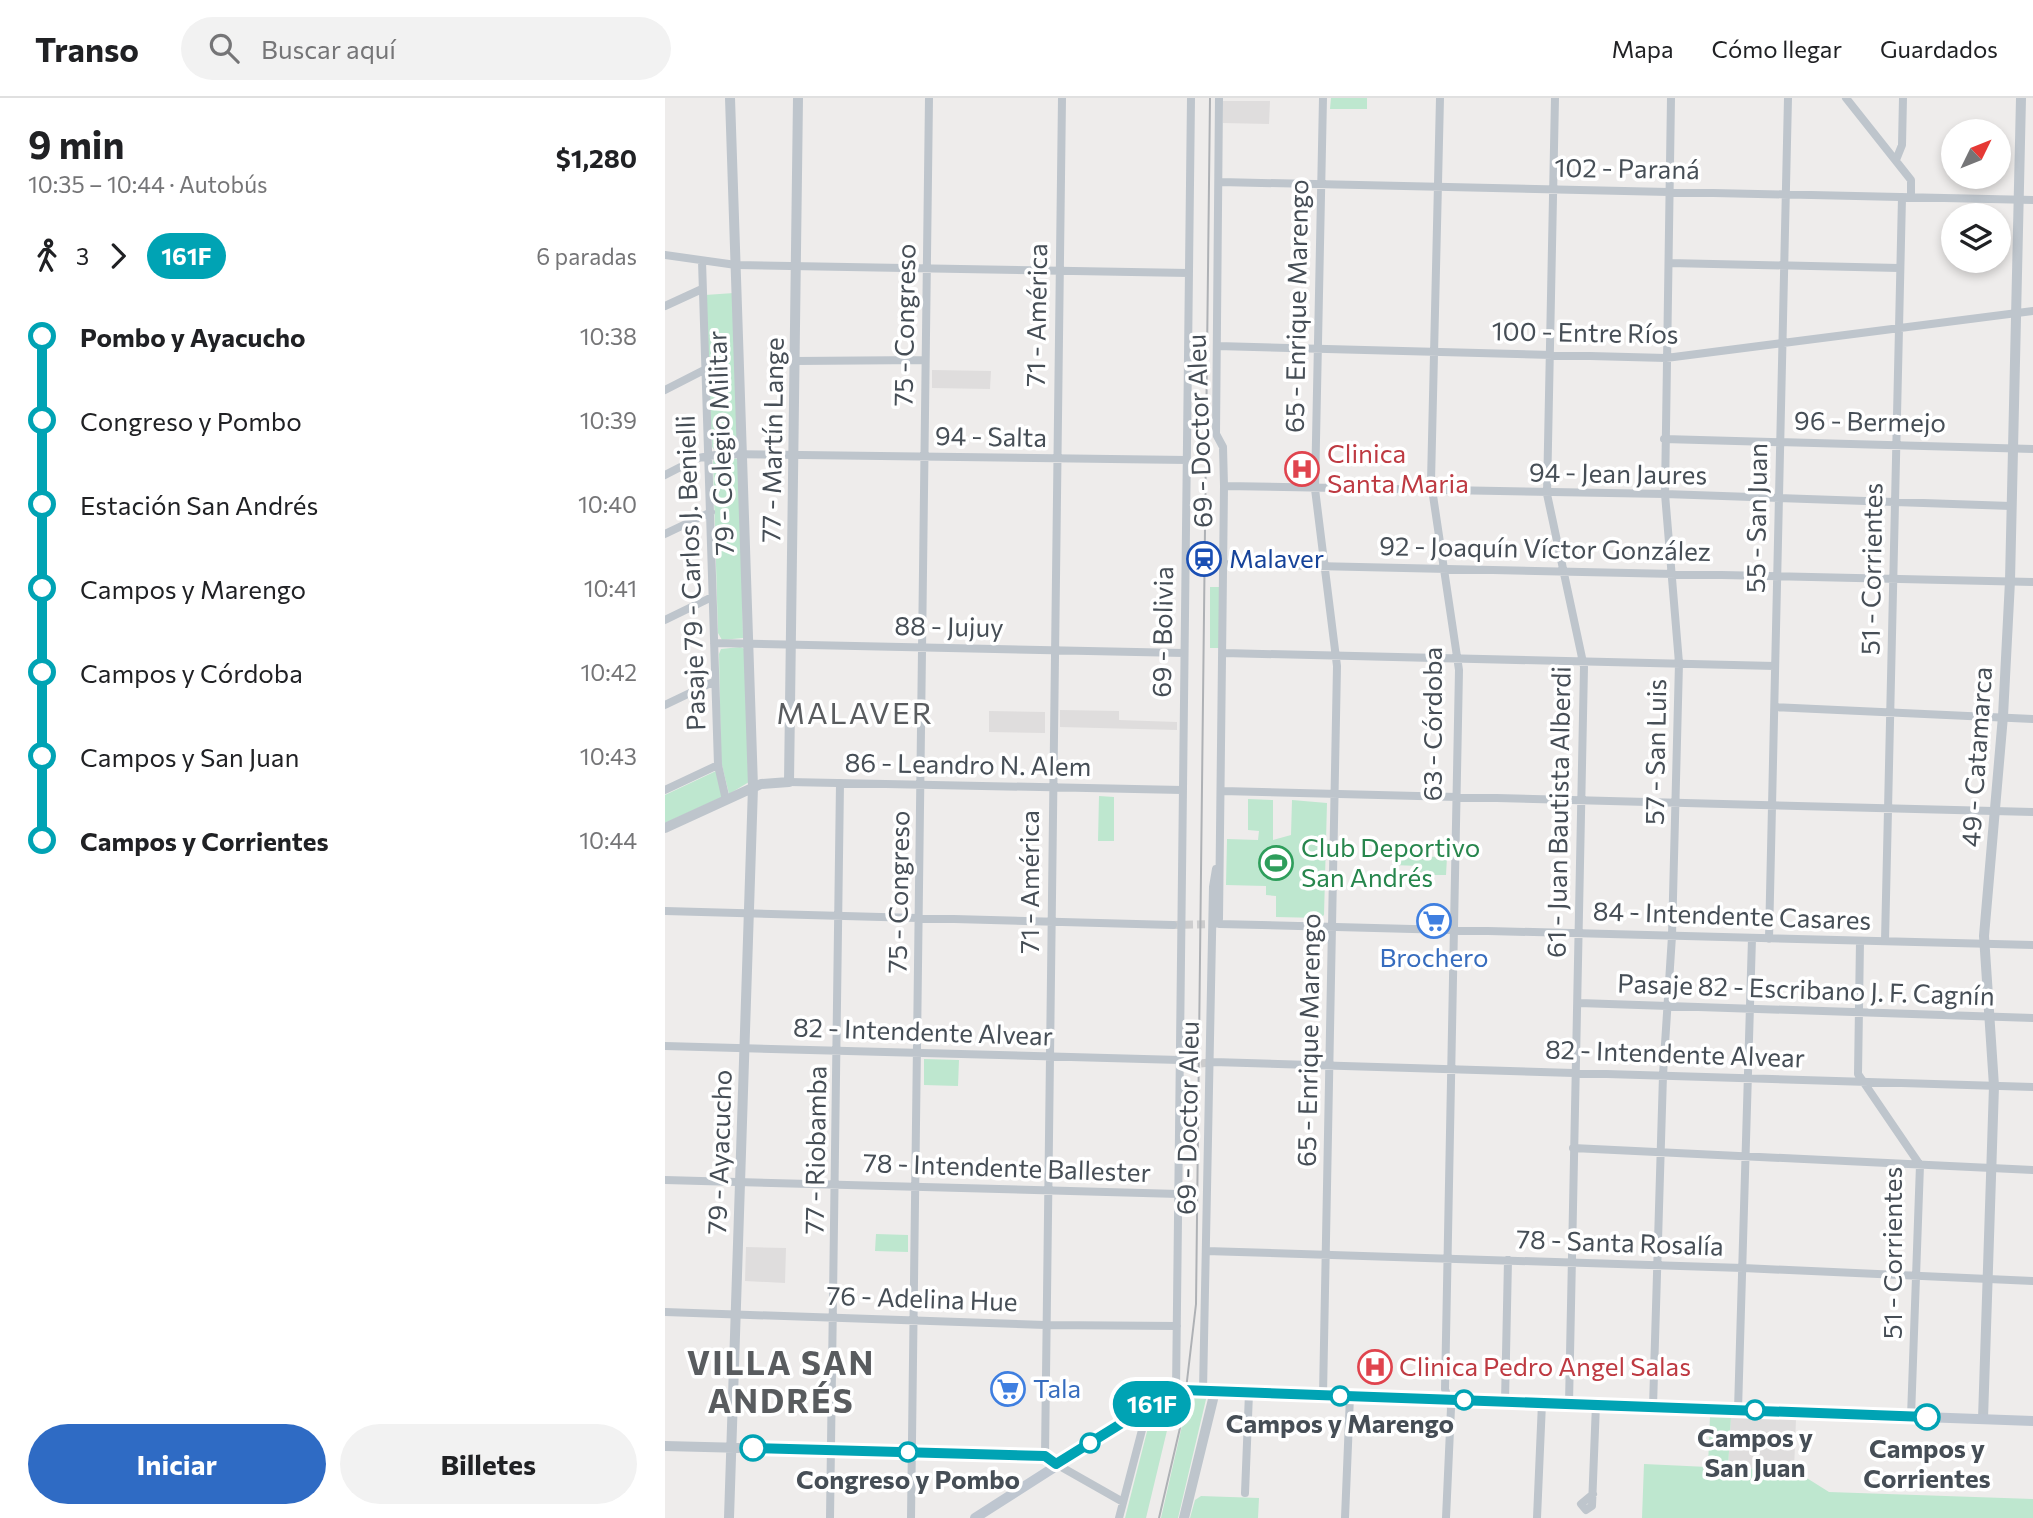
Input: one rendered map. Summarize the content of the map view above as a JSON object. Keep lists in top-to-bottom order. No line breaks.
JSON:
{"streets":{"street":["102 - Paraná","65 - Enrique Marengo","71 - América","75 - Congreso","100 - Entre Ríos","96 - Bermejo","69 - Doctor Aleu","94 - Salta","77 - Martín Lange","79 - Colegio Militar","94 - Jean Jaures","55 - San Juan","92 - Joaquín Víctor González","51 - Corrientes","Pasaje 79 - Carlos J. Benielli","88 - Jujuy","69 - Bolivia","63 - Córdoba","57 - San Luis","49 - Catamarca","86 - Leandro N. Alem","61 - Juan Bautista Alberdi","84 - Intendente Casares","Pasaje 82 - Escribano J. F. Cagnín","82 - Intendente Alvear","77 - Riobamba","79 - Ayacucho","78 - Intendente Ballester","78 - Santa Rosalía","76 - Adelina Hue"]},"crossings":[["102 - Paraná","65 - Enrique Marengo"],["102 - Paraná","69 - Doctor Aleu"],["102 - Paraná","55 - San Juan"],["102 - Paraná","51 - Corrientes"],["102 - Paraná","63 - Córdoba"],["102 - Paraná","57 - San Luis"],["102 - Paraná","49 - Catamarca"],["102 - Paraná","61 - Juan Bautista Alberdi"],["65 - Enrique Marengo","100 - Entre Ríos"],["65 - Enrique Marengo","94 - Jean Jaures"],["65 - Enrique Marengo","92 - Joaquín Víctor González"],["65 - Enrique Marengo","84 - Intendente Casares"],["65 - Enrique Marengo","82 - Intendente Alvear"],["65 - Enrique Marengo","78 - Santa Rosalía"],["71 - América","94 - Salta"],["71 - América","88 - Jujuy"],["71 - América","86 - Leandro N. Alem"],["71 - América","82 - Intendente Alvear"],["71 - América","78 - Intendente Ballester"],["71 - América","76 - Adelina Hue"],["75 - Congreso","94 - Salta"],["75 - Congreso","88 - Jujuy"],["75 - Congreso","86 - Leandro N. Alem"],["75 - Congreso","82 - Intendente Alvear"],["75 - Congreso","78 - Intendente Ballester"],["75 - Congreso","76 - Adelina Hue"],["100 - Entre Ríos","69 - Doctor Aleu"],["100 - Entre Ríos","55 - San Juan"],["100 - Entre Ríos","51 - Corrientes"],["100 - Entre Ríos","63 - Córdoba"],["100 - Entre Ríos","57 - San Luis"],["100 - Entre Ríos","49 - Catamarca"],["100 - Entre Ríos","61 - Juan Bautista Alberdi"],["96 - Bermejo","55 - San Juan"],["96 - Bermejo","51 - Corrientes"],["96 - Bermejo","57 - San Luis"],["96 - Bermejo","49 - Catamarca"],["69 - Doctor Aleu","94 - Jean Jaures"],["69 - Doctor Aleu","92 - Joaquín Víctor González"],["69 - Doctor Aleu","84 - Intendente Casares"],["69 - Doctor Aleu","82 - Intendente Alvear"],["69 - Doctor Aleu","78 - Santa Rosalía"],["94 - Salta","77 - Martín Lange"],["94 - Salta","79 - Colegio Militar"],["94 - Salta","Pasaje 79 - Carlos J. Benielli"],["94 - Salta","69 - Bolivia"],["77 - Martín Lange","88 - Jujuy"],["77 - Martín Lange","86 - Leandro N. Alem"],["79 - Colegio Militar","88 - Jujuy"],["79 - Colegio Militar","86 - Leandro N. Alem"],["79 - Colegio Militar","79 - Ayacucho"],["94 - Jean Jaures","55 - San Juan"],["94 - Jean Jaures","51 - Corrientes"],["94 - Jean Jaures","63 - Córdoba"],["94 - Jean Jaures","57 - San Luis"],["94 - Jean Jaures","49 - Catamarca"],["94 - Jean Jaures","61 - Juan Bautista Alberdi"],["55 - San Juan","92 - Joaquín Víctor González"],["55 - San Juan","84 - Intendente Casares"],["92 - Joaquín Víctor González","51 - Corrientes"],["92 - Joaquín Víctor González","63 - Córdoba"],["92 - Joaquín Víctor González","57 - San Luis"],["92 - Joaquín Víctor González","49 - Catamarca"],["92 - Joaquín Víctor González","61 - Juan Bautista Alberdi"],["51 - Corrientes","84 - Intendente Casares"],["51 - Corrientes","82 - Intendente Alvear"],["51 - Corrientes","78 - Santa Rosalía"],["Pasaje 79 - Carlos J. Benielli","88 - Jujuy"],["Pasaje 79 - Carlos J. Benielli","86 - Leandro N. Alem"],["88 - Jujuy","69 - Bolivia"],["69 - Bolivia","86 - Leandro N. Alem"],["69 - Bolivia","82 - Intendente Alvear"],["69 - Bolivia","78 - Intendente Ballester"],["69 - Bolivia","76 - Adelina Hue"],["63 - Córdoba","84 - Intendente Casares"],["63 - Córdoba","82 - Intendente Alvear"],["63 - Córdoba","78 - Santa Rosalía"],["57 - San Luis","84 - Intendente Casares"],["57 - San Luis","Pasaje 82 - Escribano J. F. Cagnín"],["57 - San Luis","82 - Intendente Alvear"],["57 - San Luis","78 - Santa Rosalía"],["49 - Catamarca","84 - Intendente Casares"],["49 - Catamarca","Pasaje 82 - Escribano J. F. Cagnín"],["49 - Catamarca","82 - Intendente Alvear"],["49 - Catamarca","78 - Santa Rosalía"],["86 - Leandro N. Alem","77 - Riobamba"],["86 - Leandro N. Alem","79 - Ayacucho"],["61 - Juan Bautista Alberdi","84 - Intendente Casares"],["61 - Juan Bautista Alberdi","Pasaje 82 - Escribano J. F. Cagnín"],["61 - Juan Bautista Alberdi","82 - Intendente Alvear"],["61 - Juan Bautista Alberdi","78 - Santa Rosalía"],["82 - Intendente Alvear","77 - Riobamba"],["82 - Intendente Alvear","79 - Ayacucho"],["77 - Riobamba","78 - Intendente Ballester"],["77 - Riobamba","76 - Adelina Hue"],["79 - Ayacucho","78 - Intendente Ballester"],["79 - Ayacucho","76 - Adelina Hue"]],"districts":["MALAVER","VILLA SAN ANDRÉS"],"places":{"hospital":["Clinica Santa Maria","Clinica Pedro Angel Salas"],"station":["Malaver"],"sports":["Club Deportivo San Andrés"],"supermarket":["Brochero","Tala"],"other":["Campos y Marengo","Campos y San Juan","Campos y Corrientes","Congreso y Pombo"]},"lines":["bus line 161F"],"north":"top right","page":{"header":"Transo","search":"Buscar aquí","nav":["Mapa","Cómo llegar","Guardados"],"heading":["9 min","10:35 – 10:44 · Autobús","$1,280"],"on_map":"161F","legs":["3","161F","6 paradas"],"list":[{"name":"Pombo y Ayacucho","value":"10:38"},{"name":"Congreso y Pombo","value":"10:39"},{"name":"Estación San Andrés","value":"10:40"},{"name":"Campos y Marengo","value":"10:41"},{"name":"Campos y Córdoba","value":"10:42"},{"name":"Campos y San Juan","value":"10:43"},{"name":"Campos y Corrientes","value":"10:44"}],"buttons":["Iniciar","Billetes"]}}
